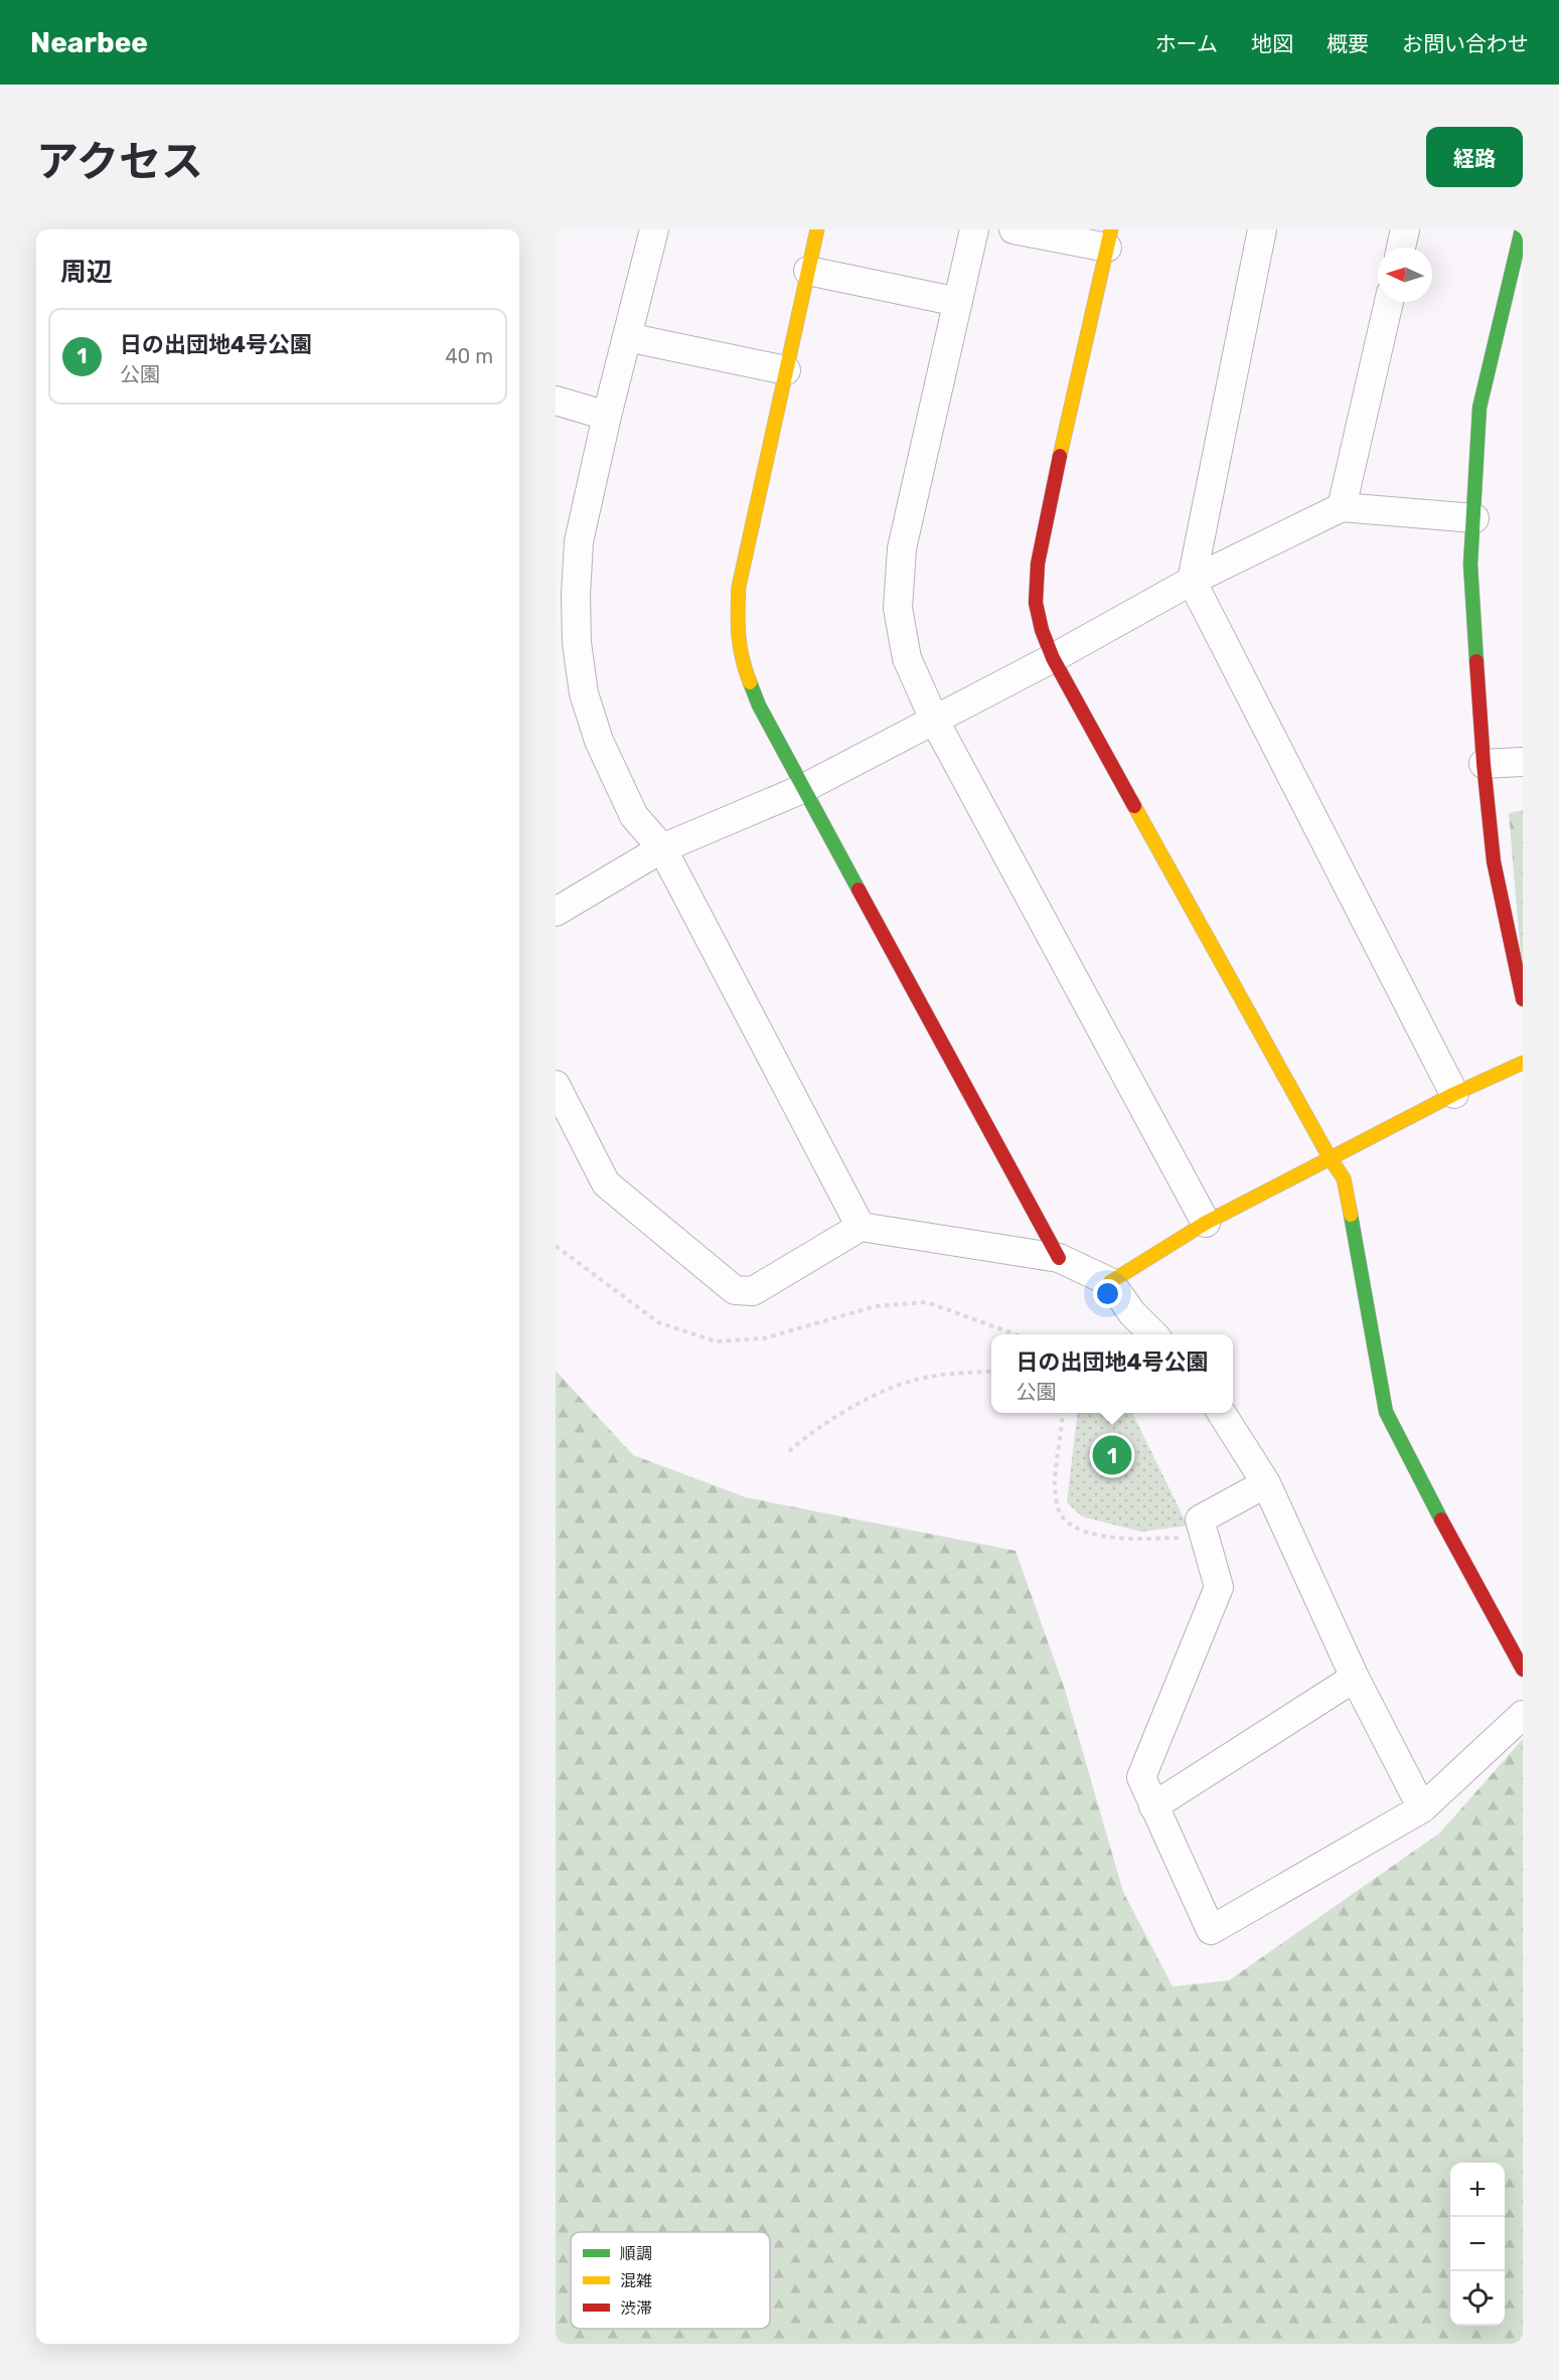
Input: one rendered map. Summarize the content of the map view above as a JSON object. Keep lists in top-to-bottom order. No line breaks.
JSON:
{"legend":["順調","混雑","渋滞"],"north":"left","page":{"header":"Nearbee","nav":["ホーム","地図","概要","お問い合わせ"],"title":"アクセス","buttons":"経路","heading":"周辺","list":[{"mark":"1","name":"日の出団地4号公園","note":"公園","value":"40 m"}],"popup":["日の出団地4号公園","公園"],"pins":"1","map_buttons":["+","−"]}}
